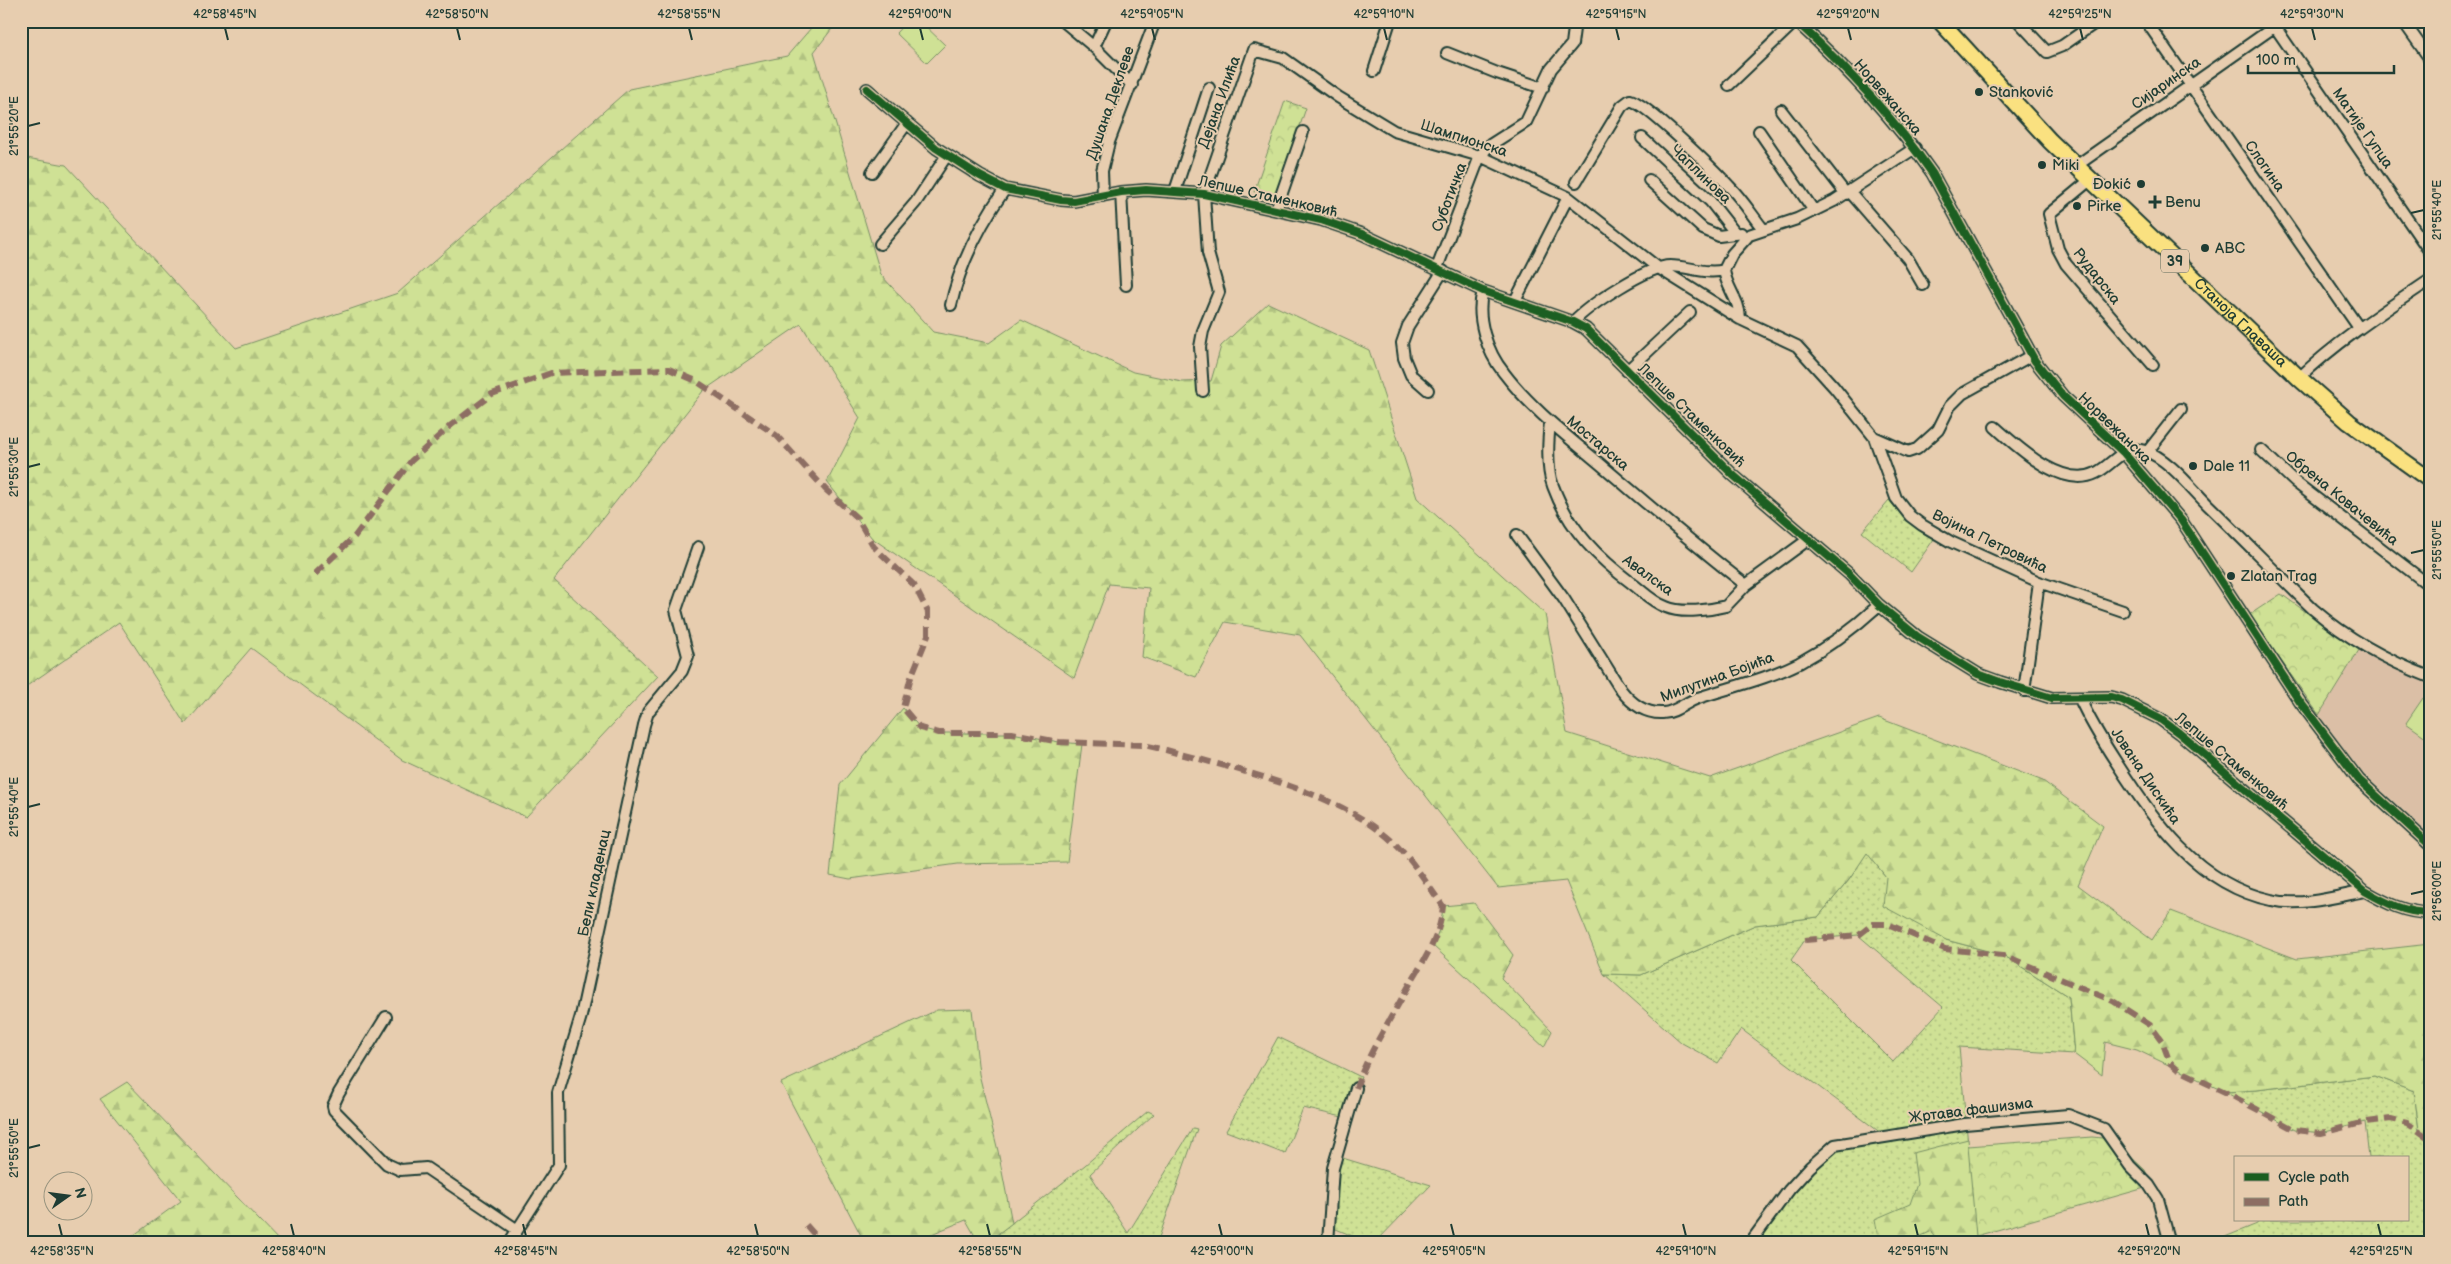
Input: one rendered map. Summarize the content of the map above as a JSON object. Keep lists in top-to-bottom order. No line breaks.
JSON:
{"streets":{"main road":["39","Станоја Главаша"],"street":["Сијаринска","Норвежанска","Дејана Илића","Душана Деклеве","Матије Гупца","Шампионска","Слогина","Чаплинова","Лепше Стаменковић","Суботичка","Рударска","Мостарска","Обрена Ковачевића","Војина Петровића","Авалска","Милутина Бојића","Јована Дискића","Бели кладенац","Жртава фашизма"]},"crossings":[["Сијаринска","Матије Гупца"],["Сијаринска","Слогина"],["Сијаринска","Станоја Главаша"],["Дејана Илића","Шампионска"],["Дејана Илића","Лепше Стаменковић"],["Душана Деклеве","Лепше Стаменковић"],["Шампионска","Суботичка"],["Шампионска","Војина Петровића"],["Лепше Стаменковић","Суботичка"],["Лепше Стаменковић","Мостарска"],["Лепше Стаменковић","Авалска"],["Лепше Стаменковић","Милутина Бојића"],["Лепше Стаменковић","Јована Дискића"],["Рударска","Станоја Главаша"],["Мостарска","Авалска"]],"places":{"other":["Stanković","Miki","Đokić","Pirke","ABC","Dale 11","Zlatan Trag"],"health":["Benu"]},"legend":["Cycle path","Path"],"scale_bar":"100 m","north":"right","coordinates":["42°58'45\"N","42°58'50\"N","42°58'55\"N","42°59'00\"N","42°59'05\"N","42°59'10\"N","42°59'15\"N","42°59'20\"N","42°59'25\"N","42°59'30\"N","21°55'20\"E","21°55'40\"E","21°55'30\"E","21°55'50\"E","21°56'00\"E","42°58'35\"N","42°58'40\"N"]}
